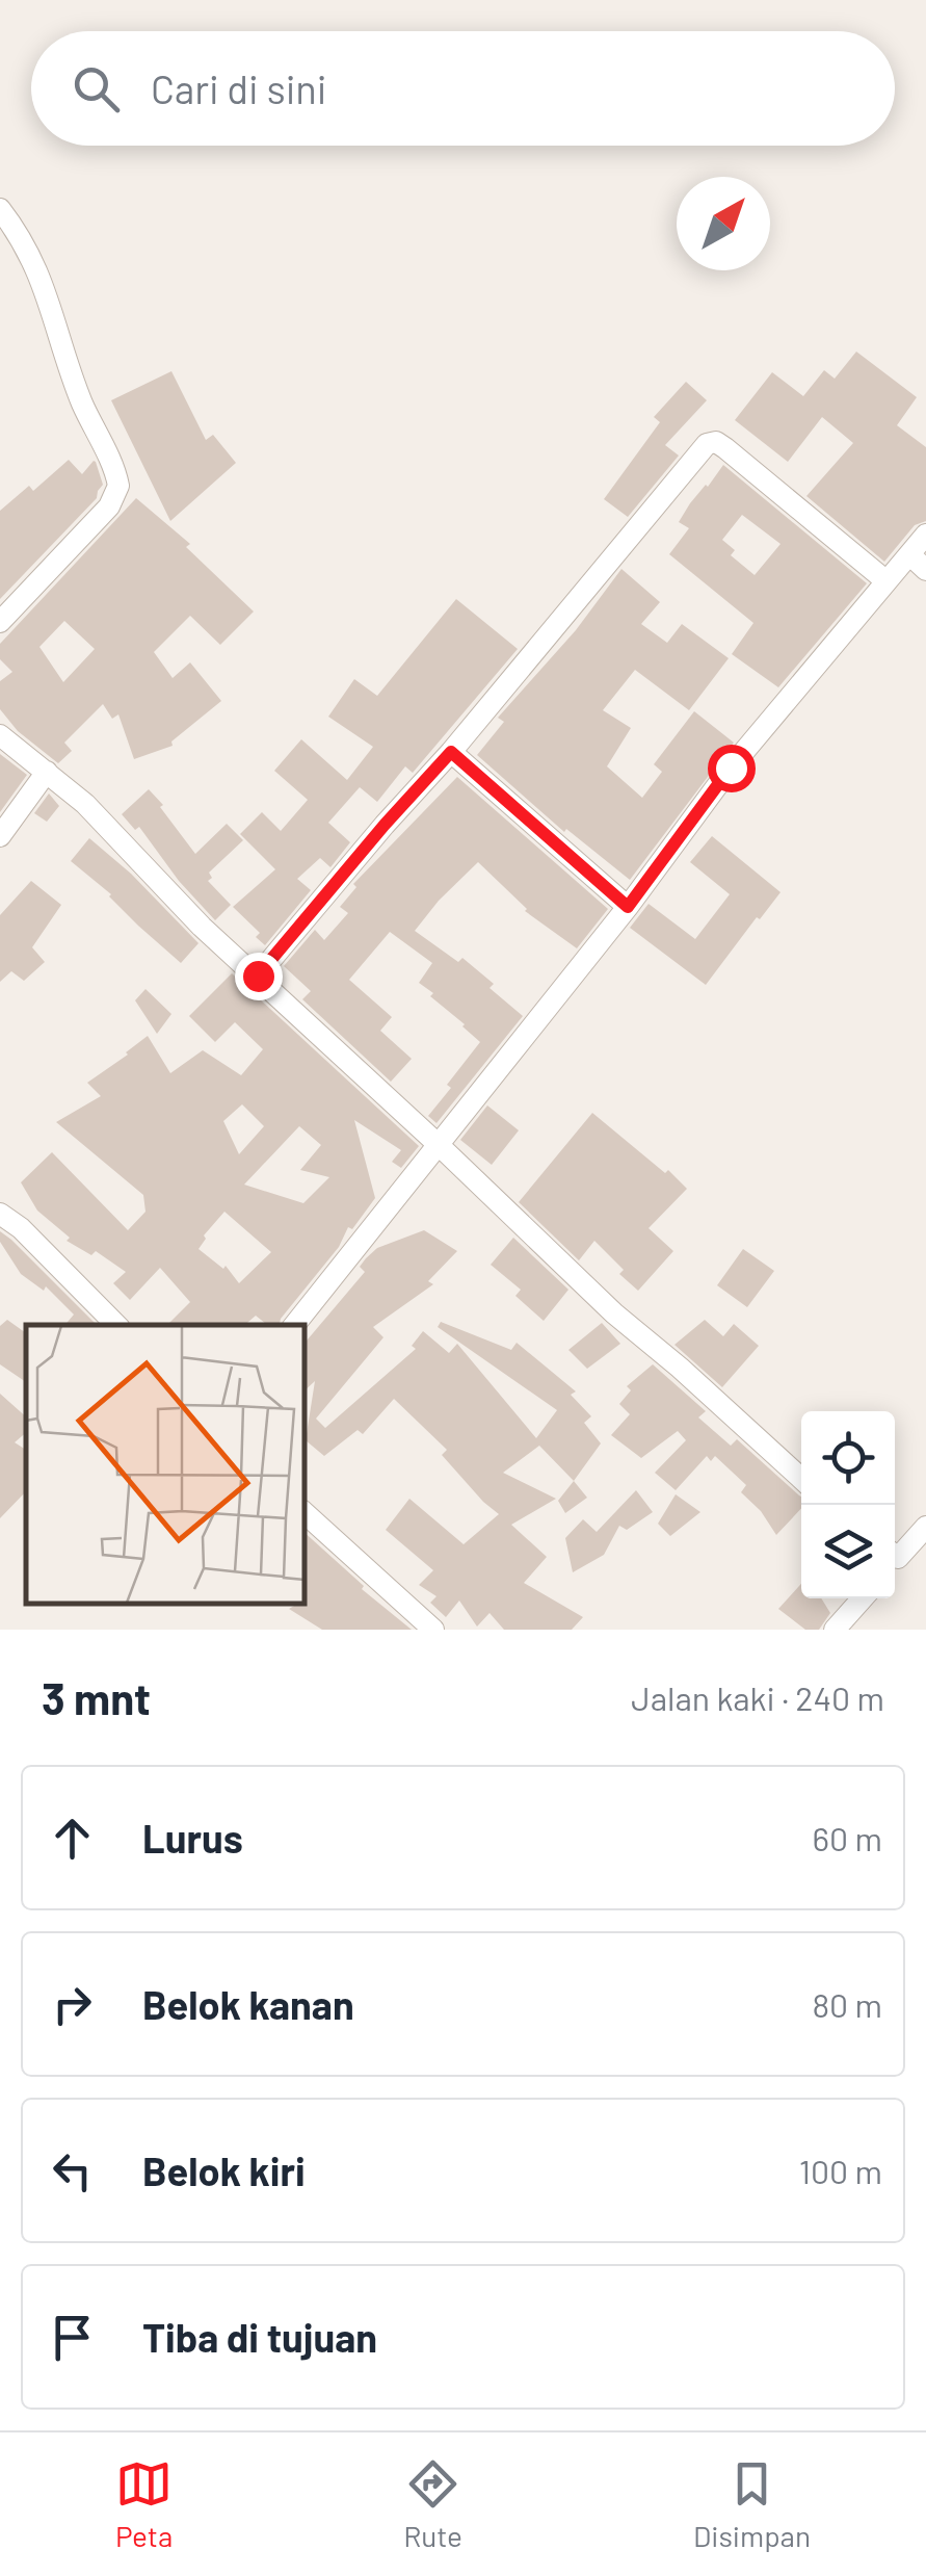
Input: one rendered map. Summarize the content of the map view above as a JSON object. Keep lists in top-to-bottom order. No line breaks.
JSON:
{"north":"top right","page":{"search":"Cari di sini","heading":["3 mnt","Jalan kaki · 240 m"],"list":[["Lurus","60 m"],["Belok kanan","80 m"],["Belok kiri","100 m"],"Tiba di tujuan"],"nav":["Peta","Rute","Disimpan"]}}
